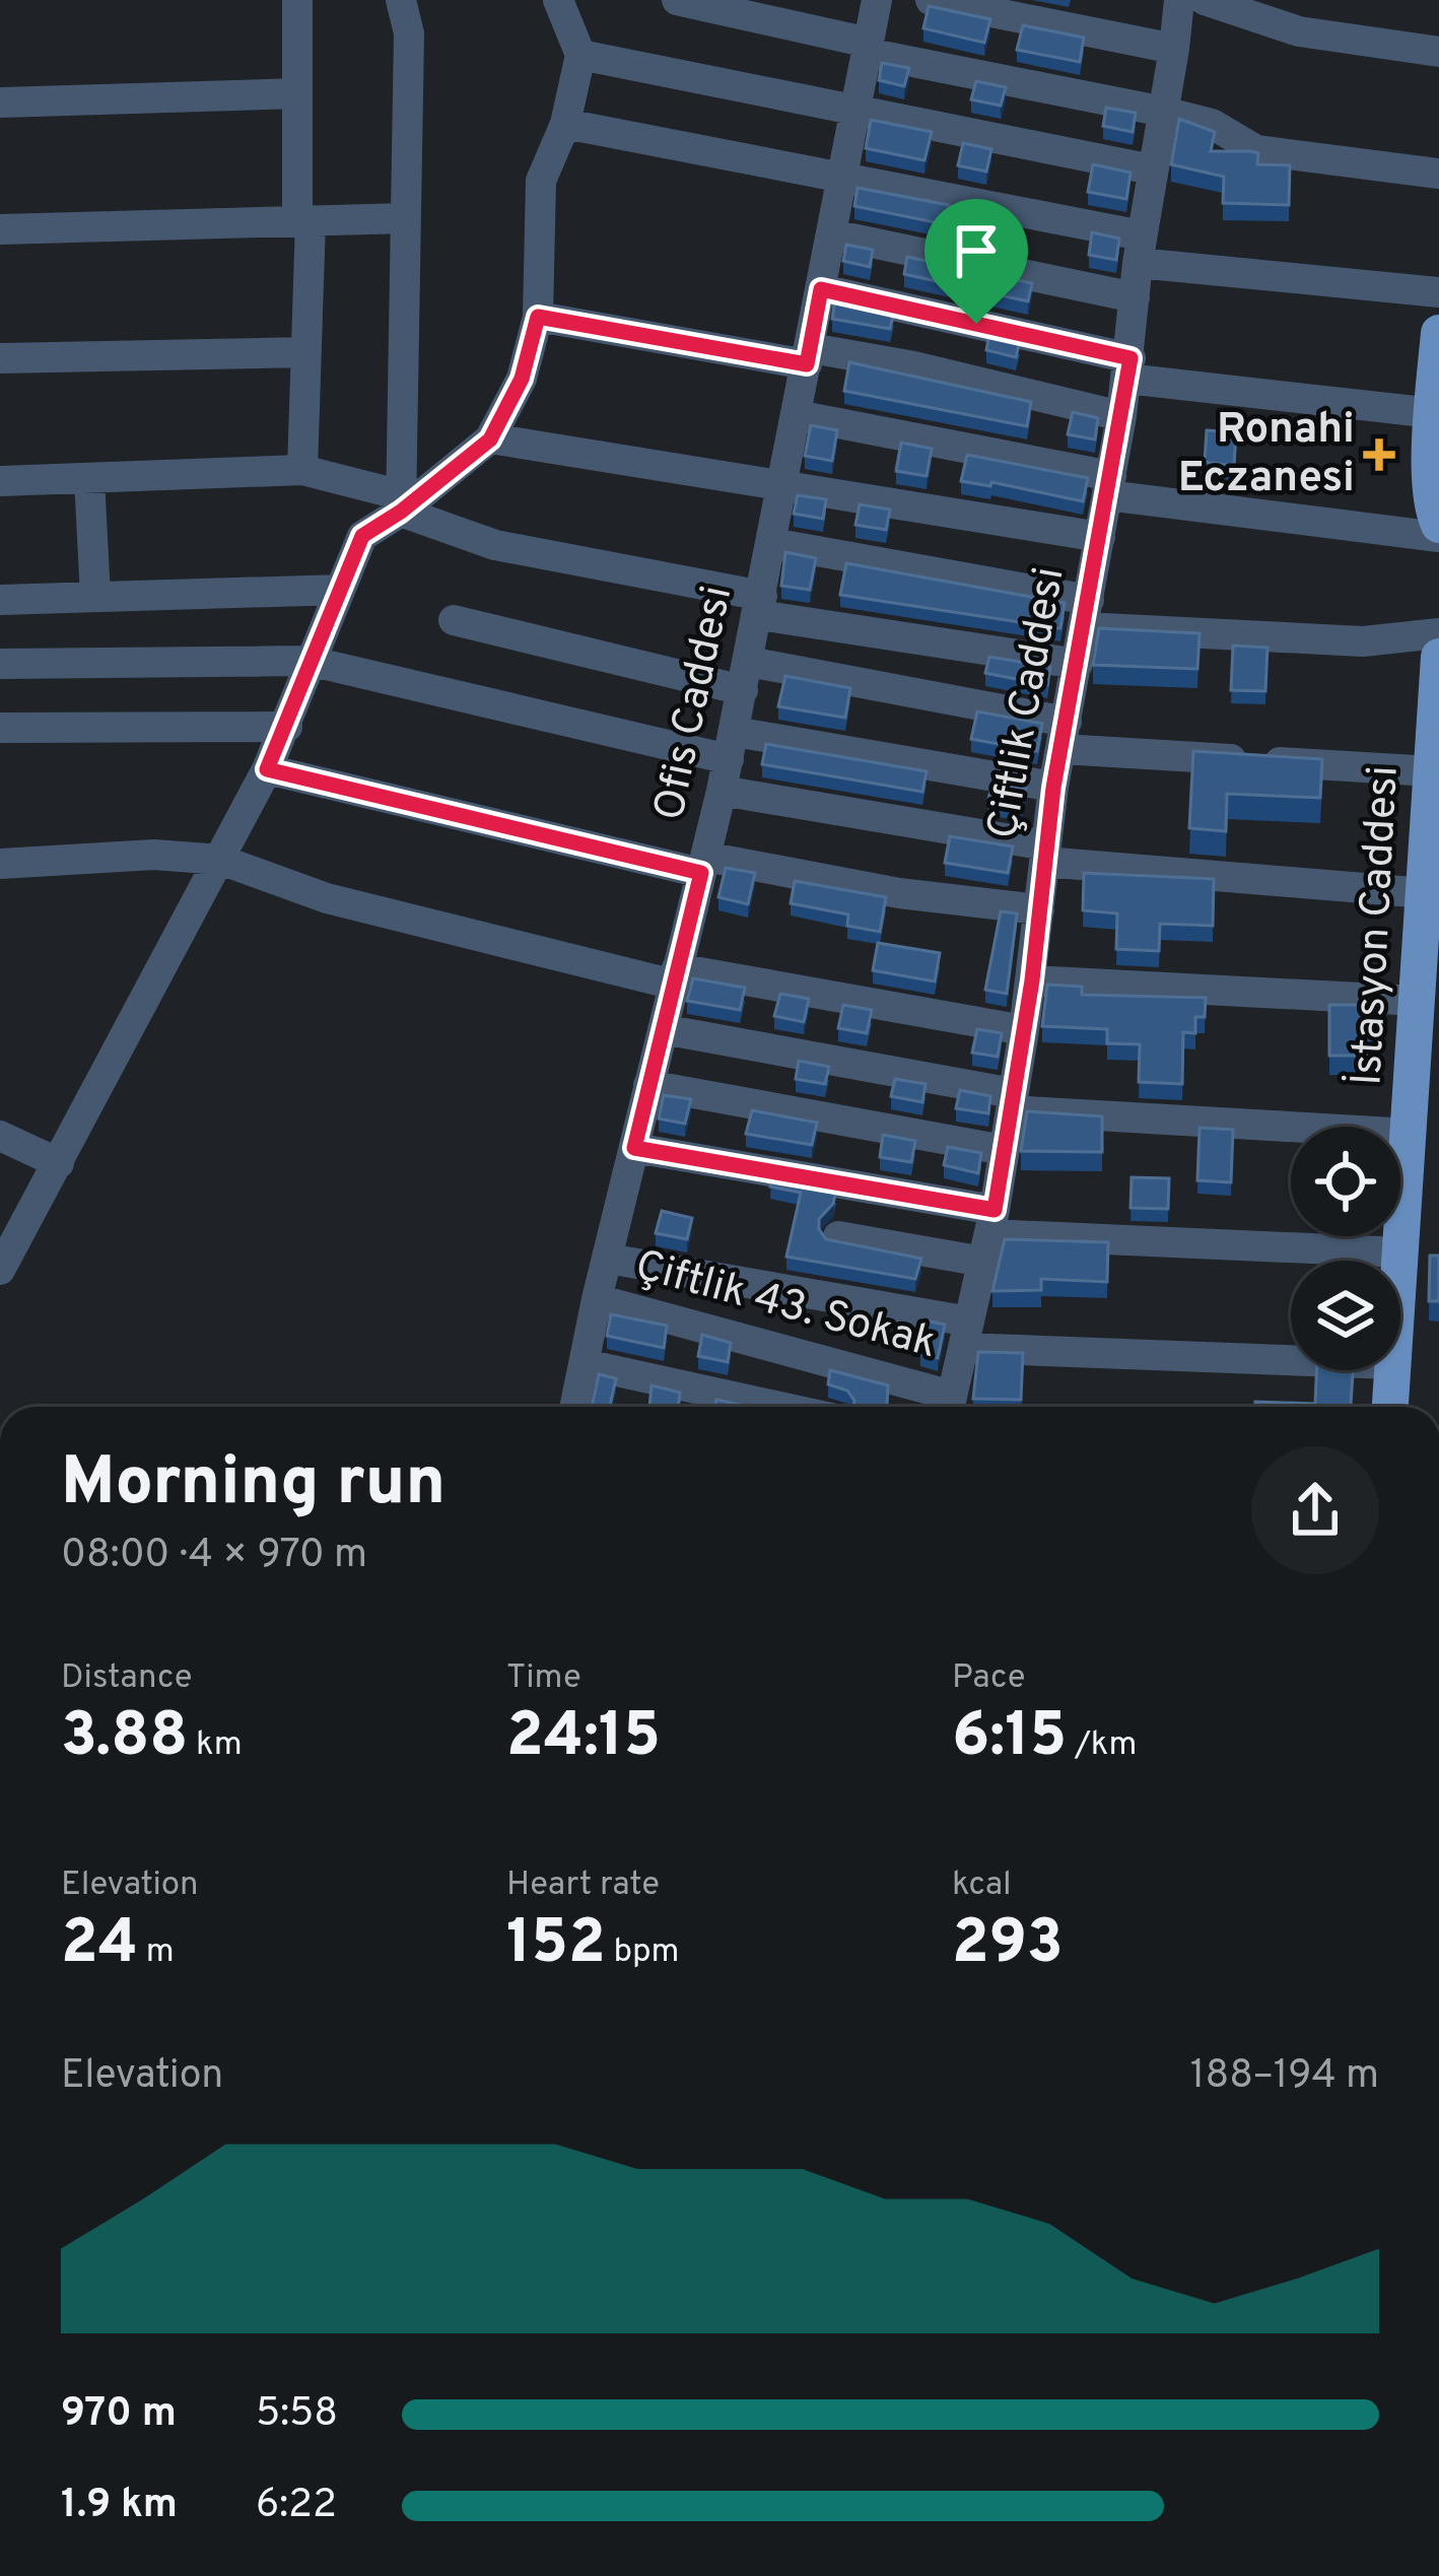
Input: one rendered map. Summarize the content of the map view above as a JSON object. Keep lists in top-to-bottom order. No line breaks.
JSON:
{"streets":{"main road":["İstasyon Caddesi"],"street":["Ofis Caddesi","Çiftlik Caddesi","Çiftlik 43. Sokak"]},"crossings":[["Ofis Caddesi","Çiftlik 43. Sokak"]],"places":{"health":["Ronahi Eczanesi"]},"page":{"heading":["Morning run","08:00 · 4 × 970 m"],"stats":[["Distance","3.88 km"],["Time","24:15"],["Pace","6:15 /km"],["Elevation","24 m"],["Heart rate","152 bpm"],["kcal","293"]],"chart":["Elevation","188–194 m"],"list":[{"name":"970 m","note":"5:58"},{"name":"1.9 km","note":"6:22"}]}}
